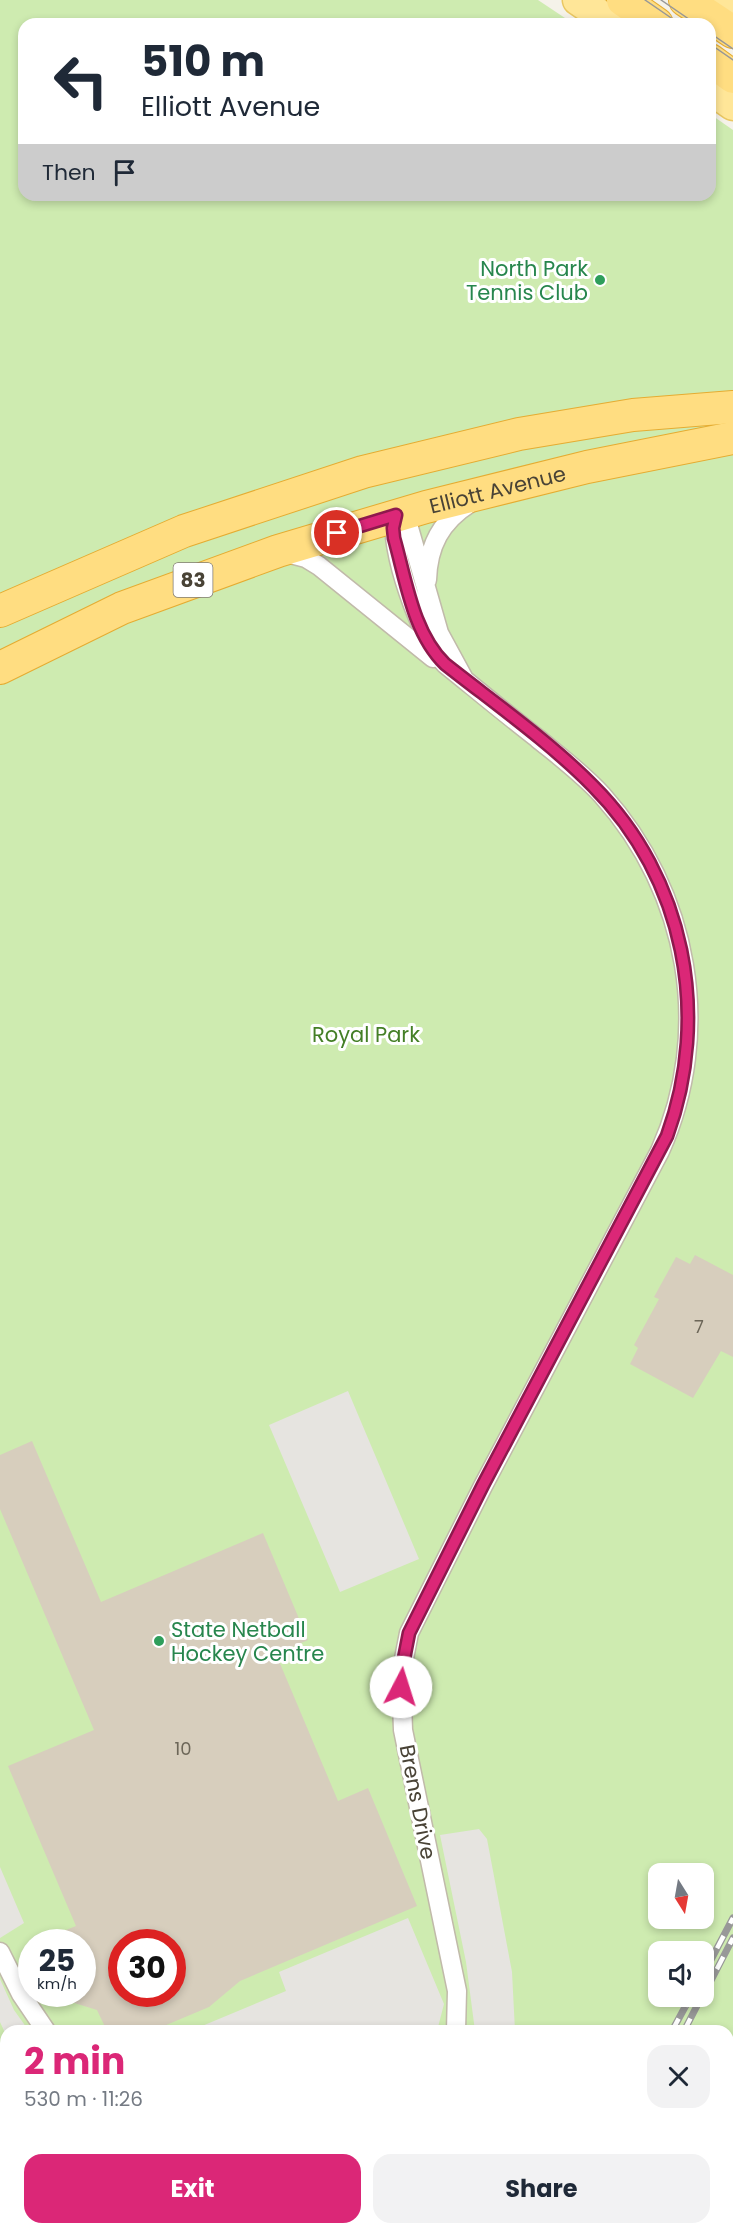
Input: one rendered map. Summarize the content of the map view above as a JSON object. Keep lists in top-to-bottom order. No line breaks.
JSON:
{"streets":{"highway":["Elliott Avenue","83"],"street":["Brens Drive"]},"crossings":[["Elliott Avenue","Brens Drive"]],"parks":["Royal Park"],"places":["North Park Tennis Club","State Netball Hockey Centre"],"house_numbers":["7","10"],"north":"bottom","page":{"turn":["510 m","Elliott Avenue"],"then":"Then","speed":"25 km/h","limit":"30","heading":["2 min","530 m · 11:26"],"buttons":["Exit","Share"]}}
